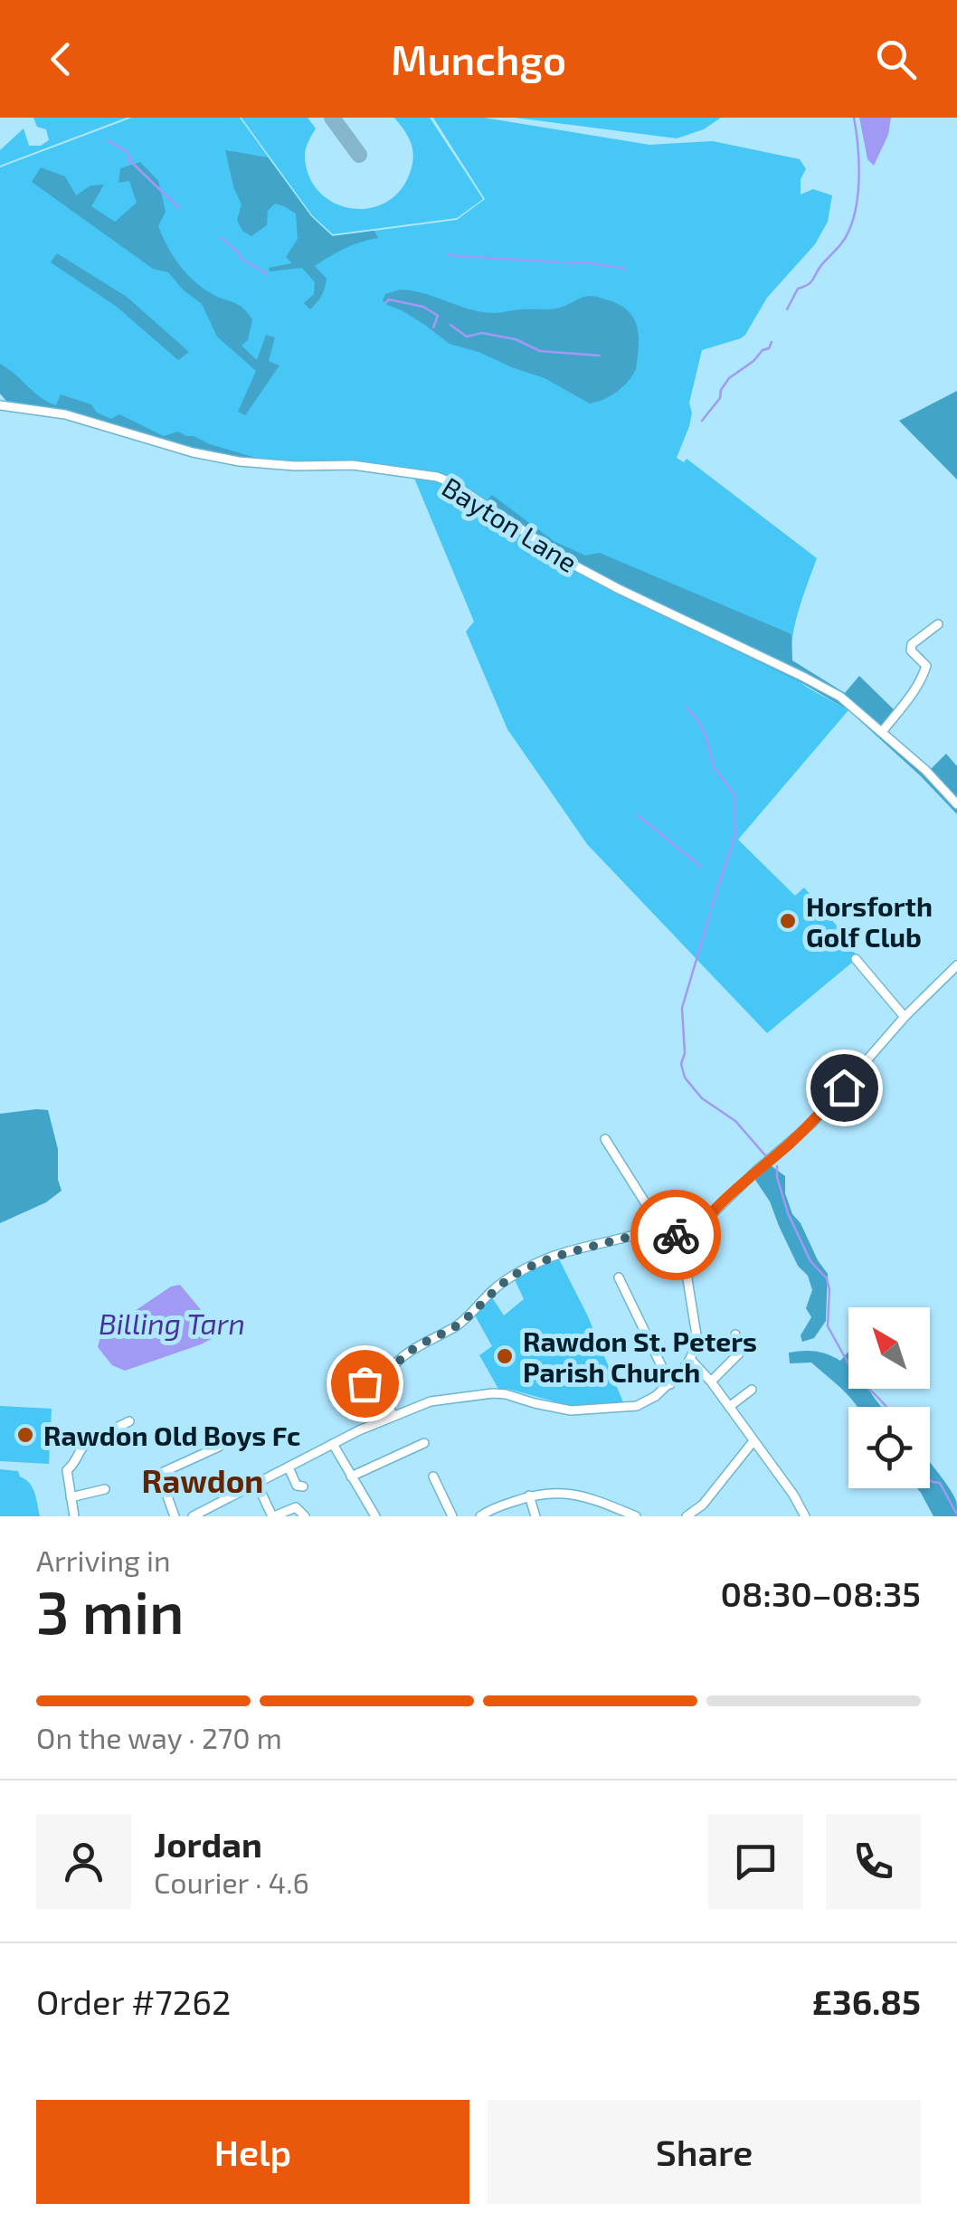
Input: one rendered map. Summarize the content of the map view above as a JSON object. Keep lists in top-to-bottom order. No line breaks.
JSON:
{"streets":{"street":["Bayton Lane"]},"districts":["Rawdon"],"water":["Billing Tarn"],"places":["Horsforth Golf Club","Rawdon St. Peters Parish Church","Rawdon Old Boys Fc"],"north":"top left","page":{"header":"Munchgo","heading":["3 min","Arriving in","08:30–08:35"],"panel":["Jordan","Courier · 4.6","Order #7262","£36.85"],"bar":"On the way · 270 m","buttons":["Help","Share"]}}
